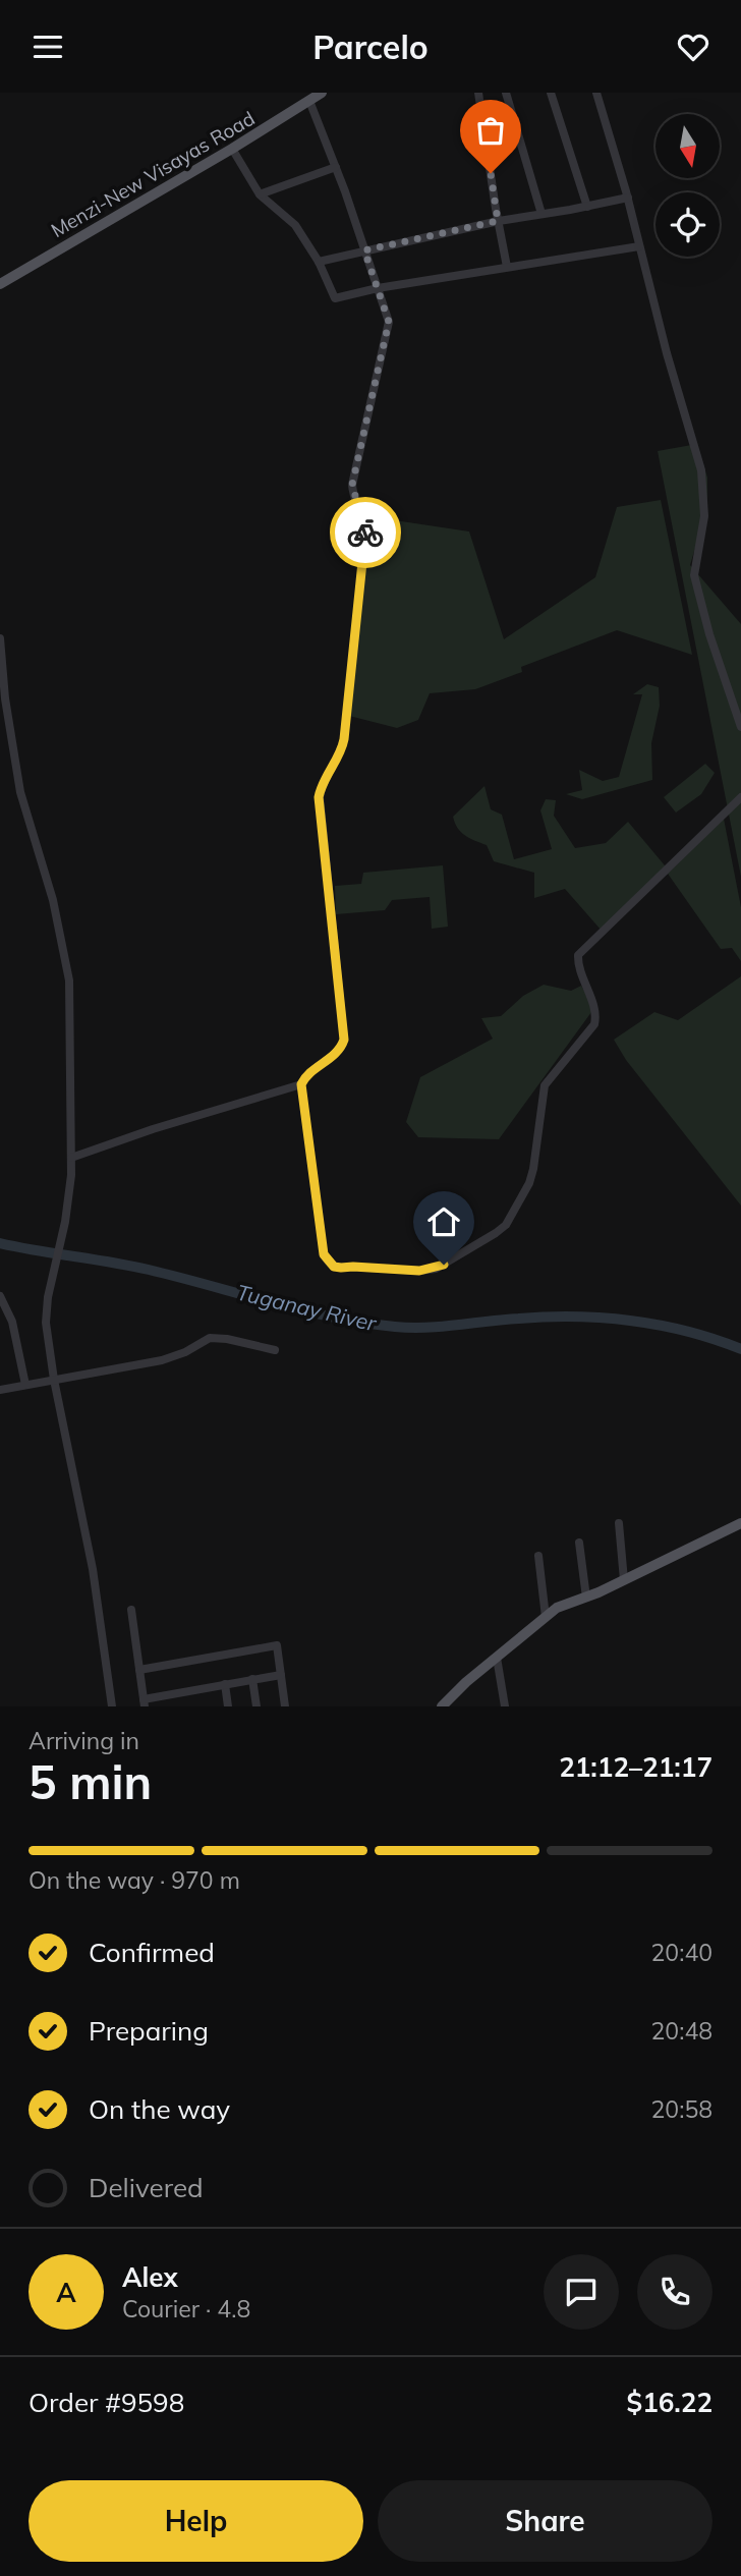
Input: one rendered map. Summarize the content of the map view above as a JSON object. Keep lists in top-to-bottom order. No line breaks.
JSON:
{"streets":{"main road":["Menzi-New Visayas Road"]},"water":["Tuganay River"],"north":"bottom","page":{"header":"Parcelo","heading":["5 min","Arriving in","21:12–21:17"],"panel":["Alex","Courier · 4.8","Order #9598","$16.22"],"bar":"On the way · 970 m","list":[["Confirmed","20:40"],["Preparing","20:48"],["On the way","20:58"],"Delivered"],"round":"A","buttons":["Help","Share"]}}
